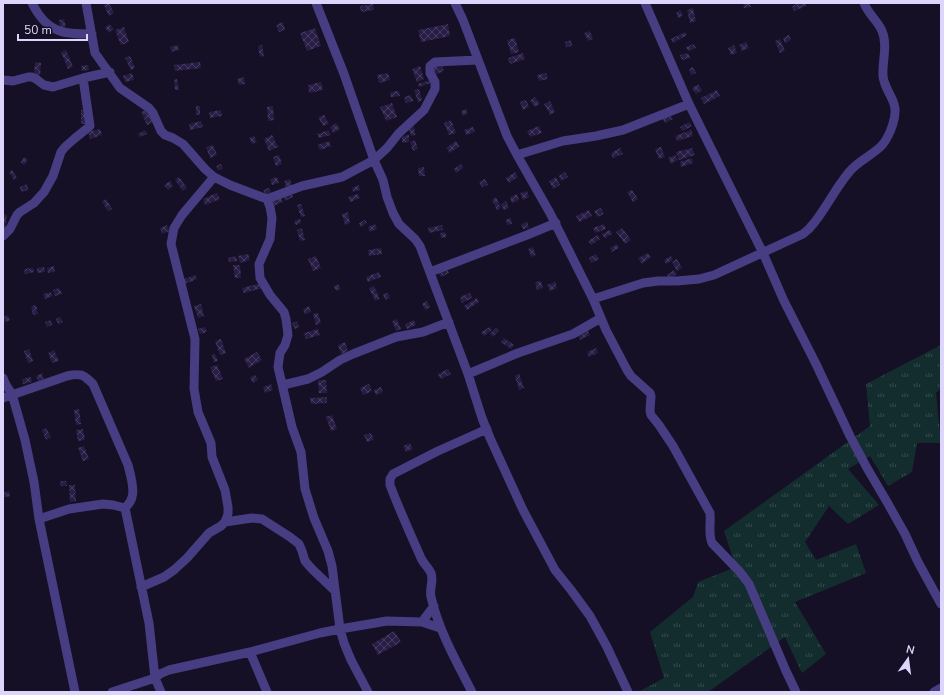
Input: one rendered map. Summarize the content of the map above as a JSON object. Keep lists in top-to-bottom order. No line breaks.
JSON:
{"scale_bar":"50 m","north":"top"}
